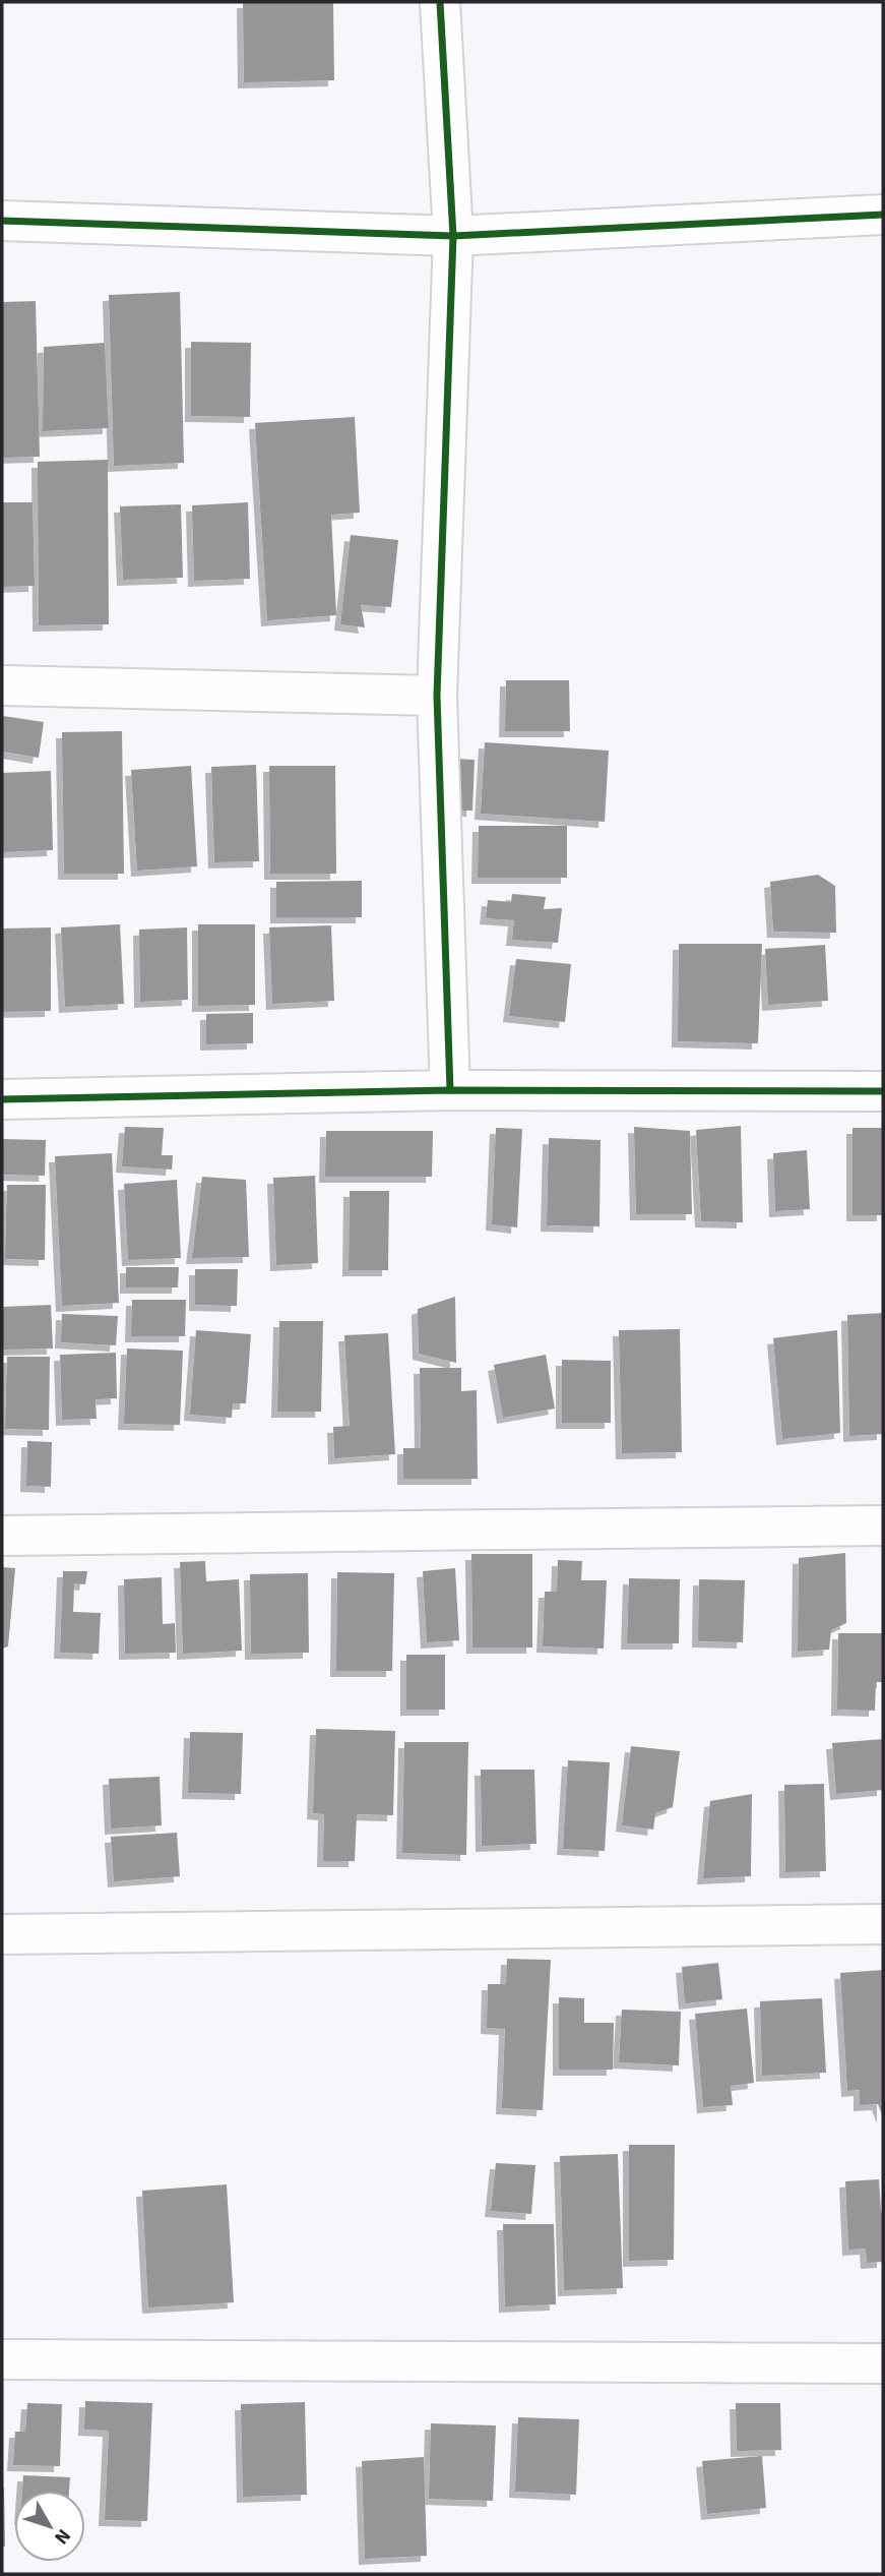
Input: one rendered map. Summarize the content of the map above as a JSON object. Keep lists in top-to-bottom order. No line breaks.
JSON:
{"north":"bottom right"}
